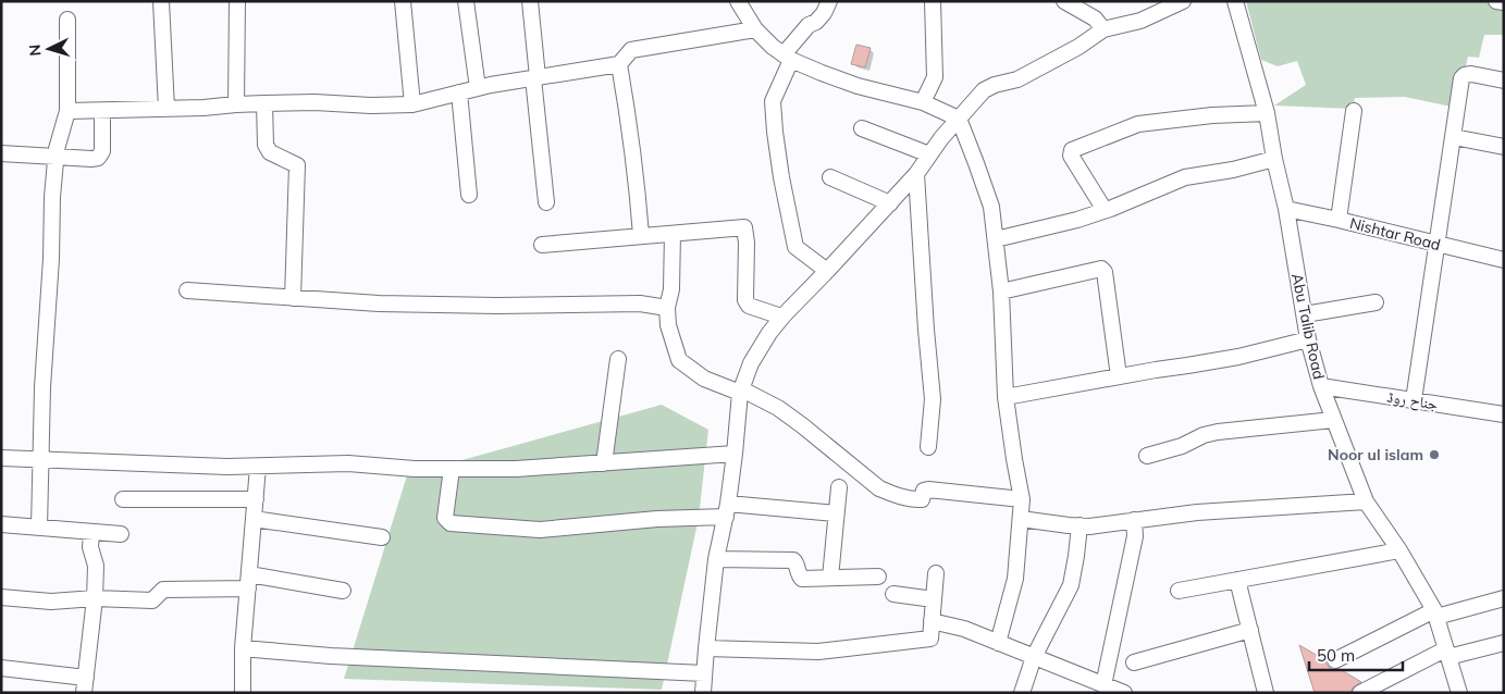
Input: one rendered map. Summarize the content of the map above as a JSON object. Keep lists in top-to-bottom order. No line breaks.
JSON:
{"streets":{"street":["Nishtar Road","Abu Talib Road","جناح روڈ"]},"crossings":[["Nishtar Road","Abu Talib Road"],["Abu Talib Road","جناح روڈ"]],"places":["Noor ul islam"],"scale_bar":"50 m","north":"left"}
